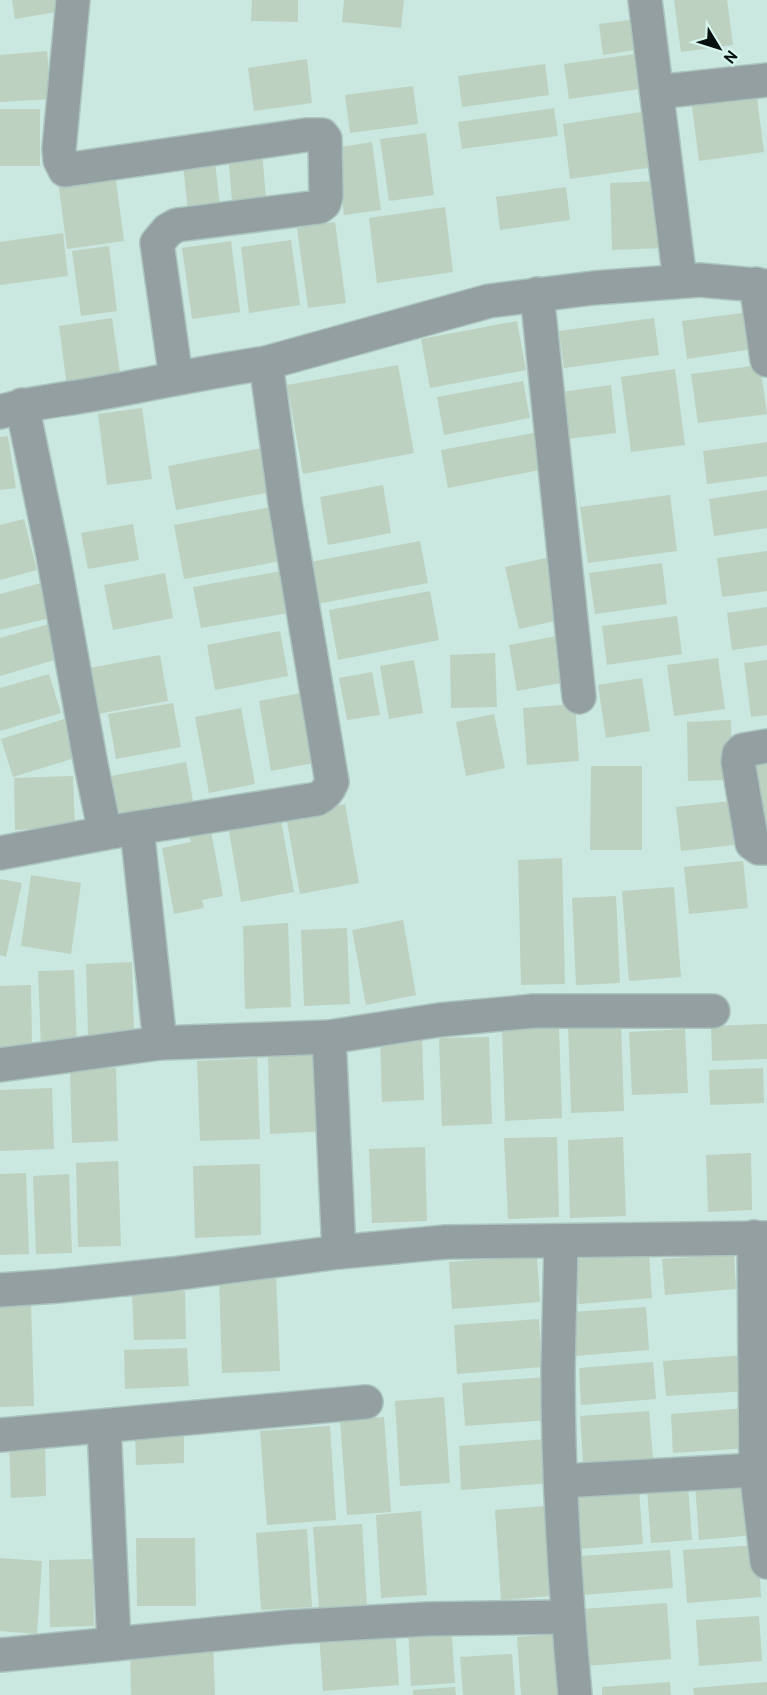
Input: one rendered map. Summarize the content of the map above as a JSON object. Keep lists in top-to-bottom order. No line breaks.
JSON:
{"north":"bottom right"}
